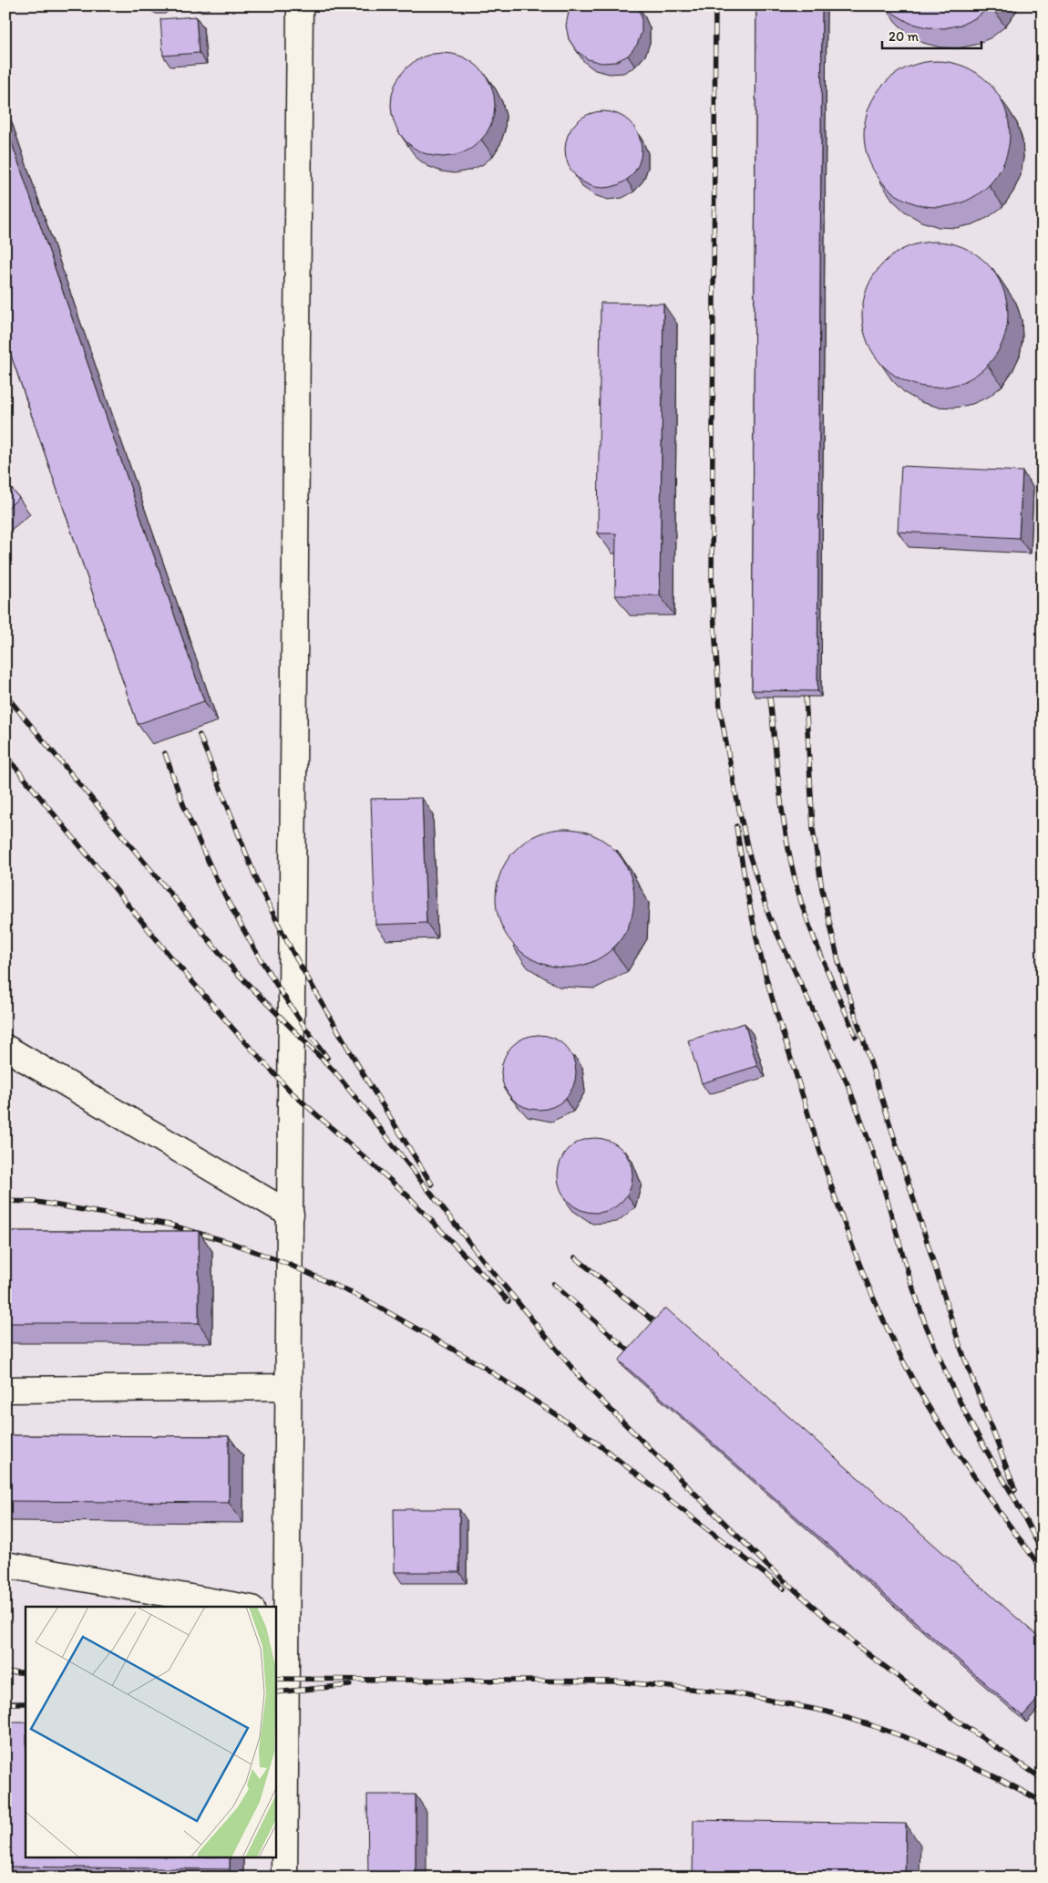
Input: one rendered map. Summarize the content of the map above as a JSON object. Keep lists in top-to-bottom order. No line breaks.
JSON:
{"scale_bar":"20 m"}
